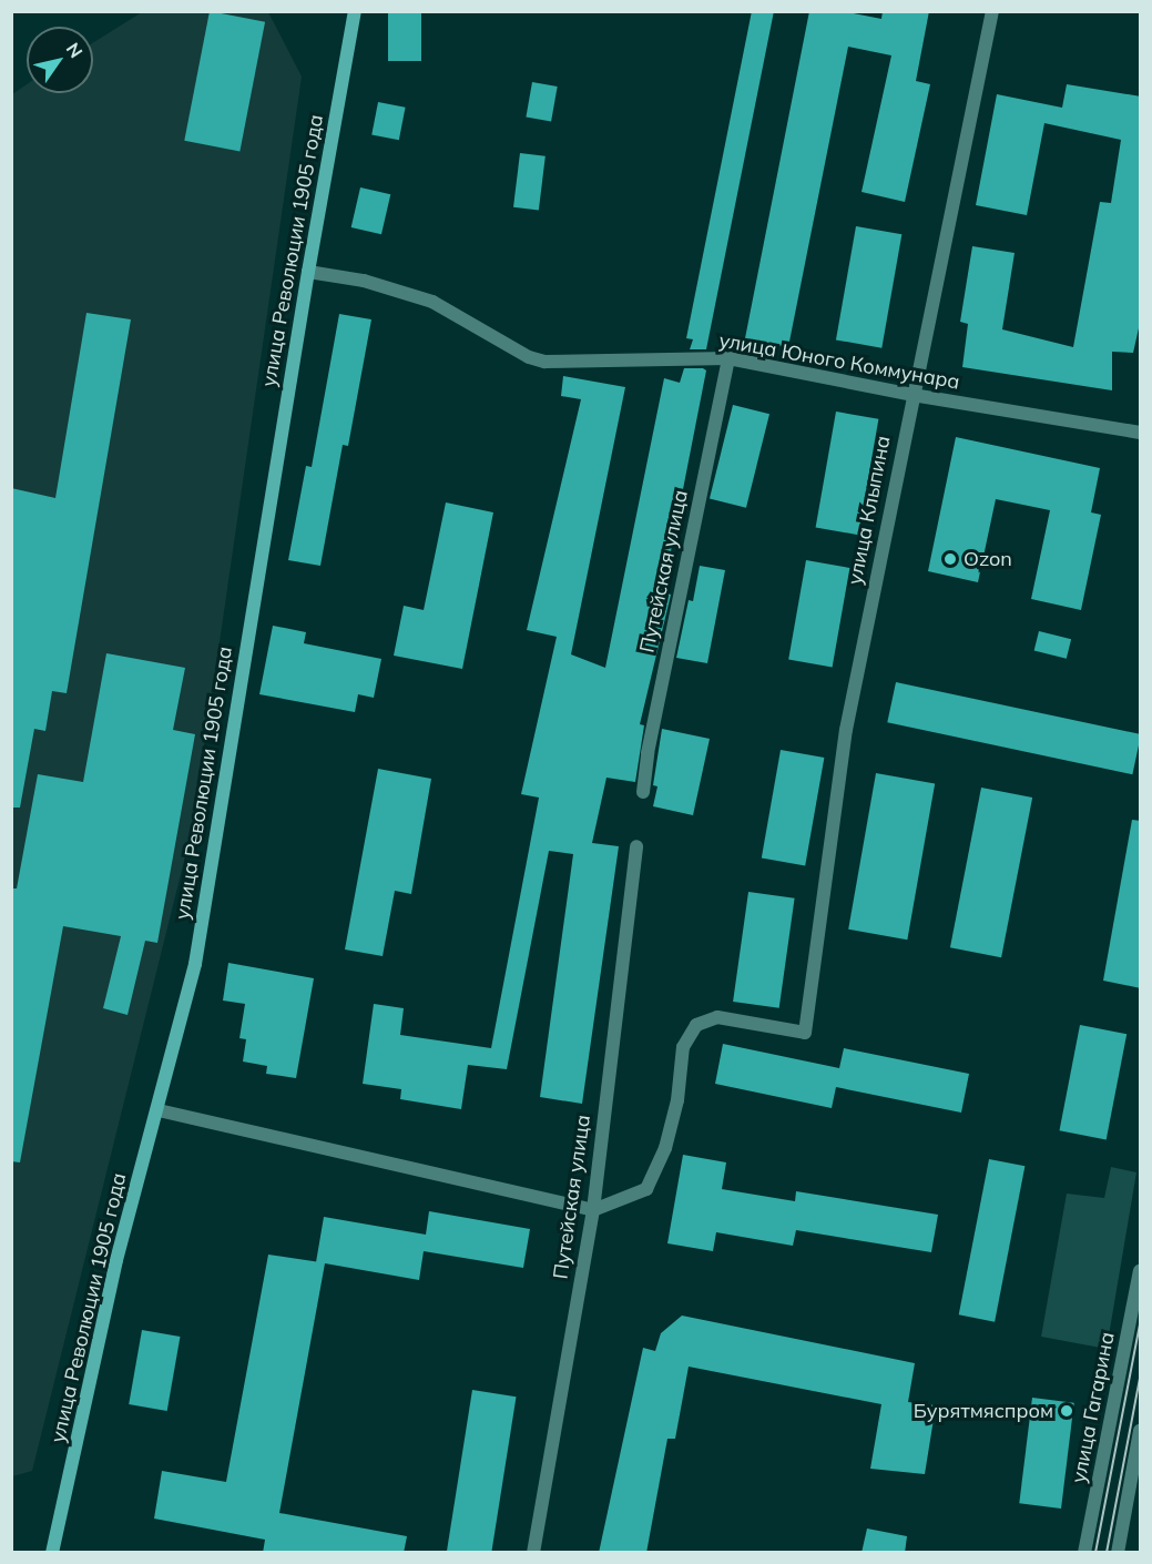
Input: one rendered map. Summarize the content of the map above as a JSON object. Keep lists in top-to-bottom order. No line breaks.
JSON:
{"streets":{"main road":["улица Революции 1905 года"],"street":["улица Юного Коммунара","улица Клыпина","Путейская улица","улица Гагарина"]},"crossings":[["улица Революции 1905 года","улица Юного Коммунара"],["улица Юного Коммунара","улица Клыпина"],["улица Юного Коммунара","Путейская улица"],["улица Клыпина","Путейская улица"]],"places":["Ozon","Бурятмяспром"],"north":"top right"}
